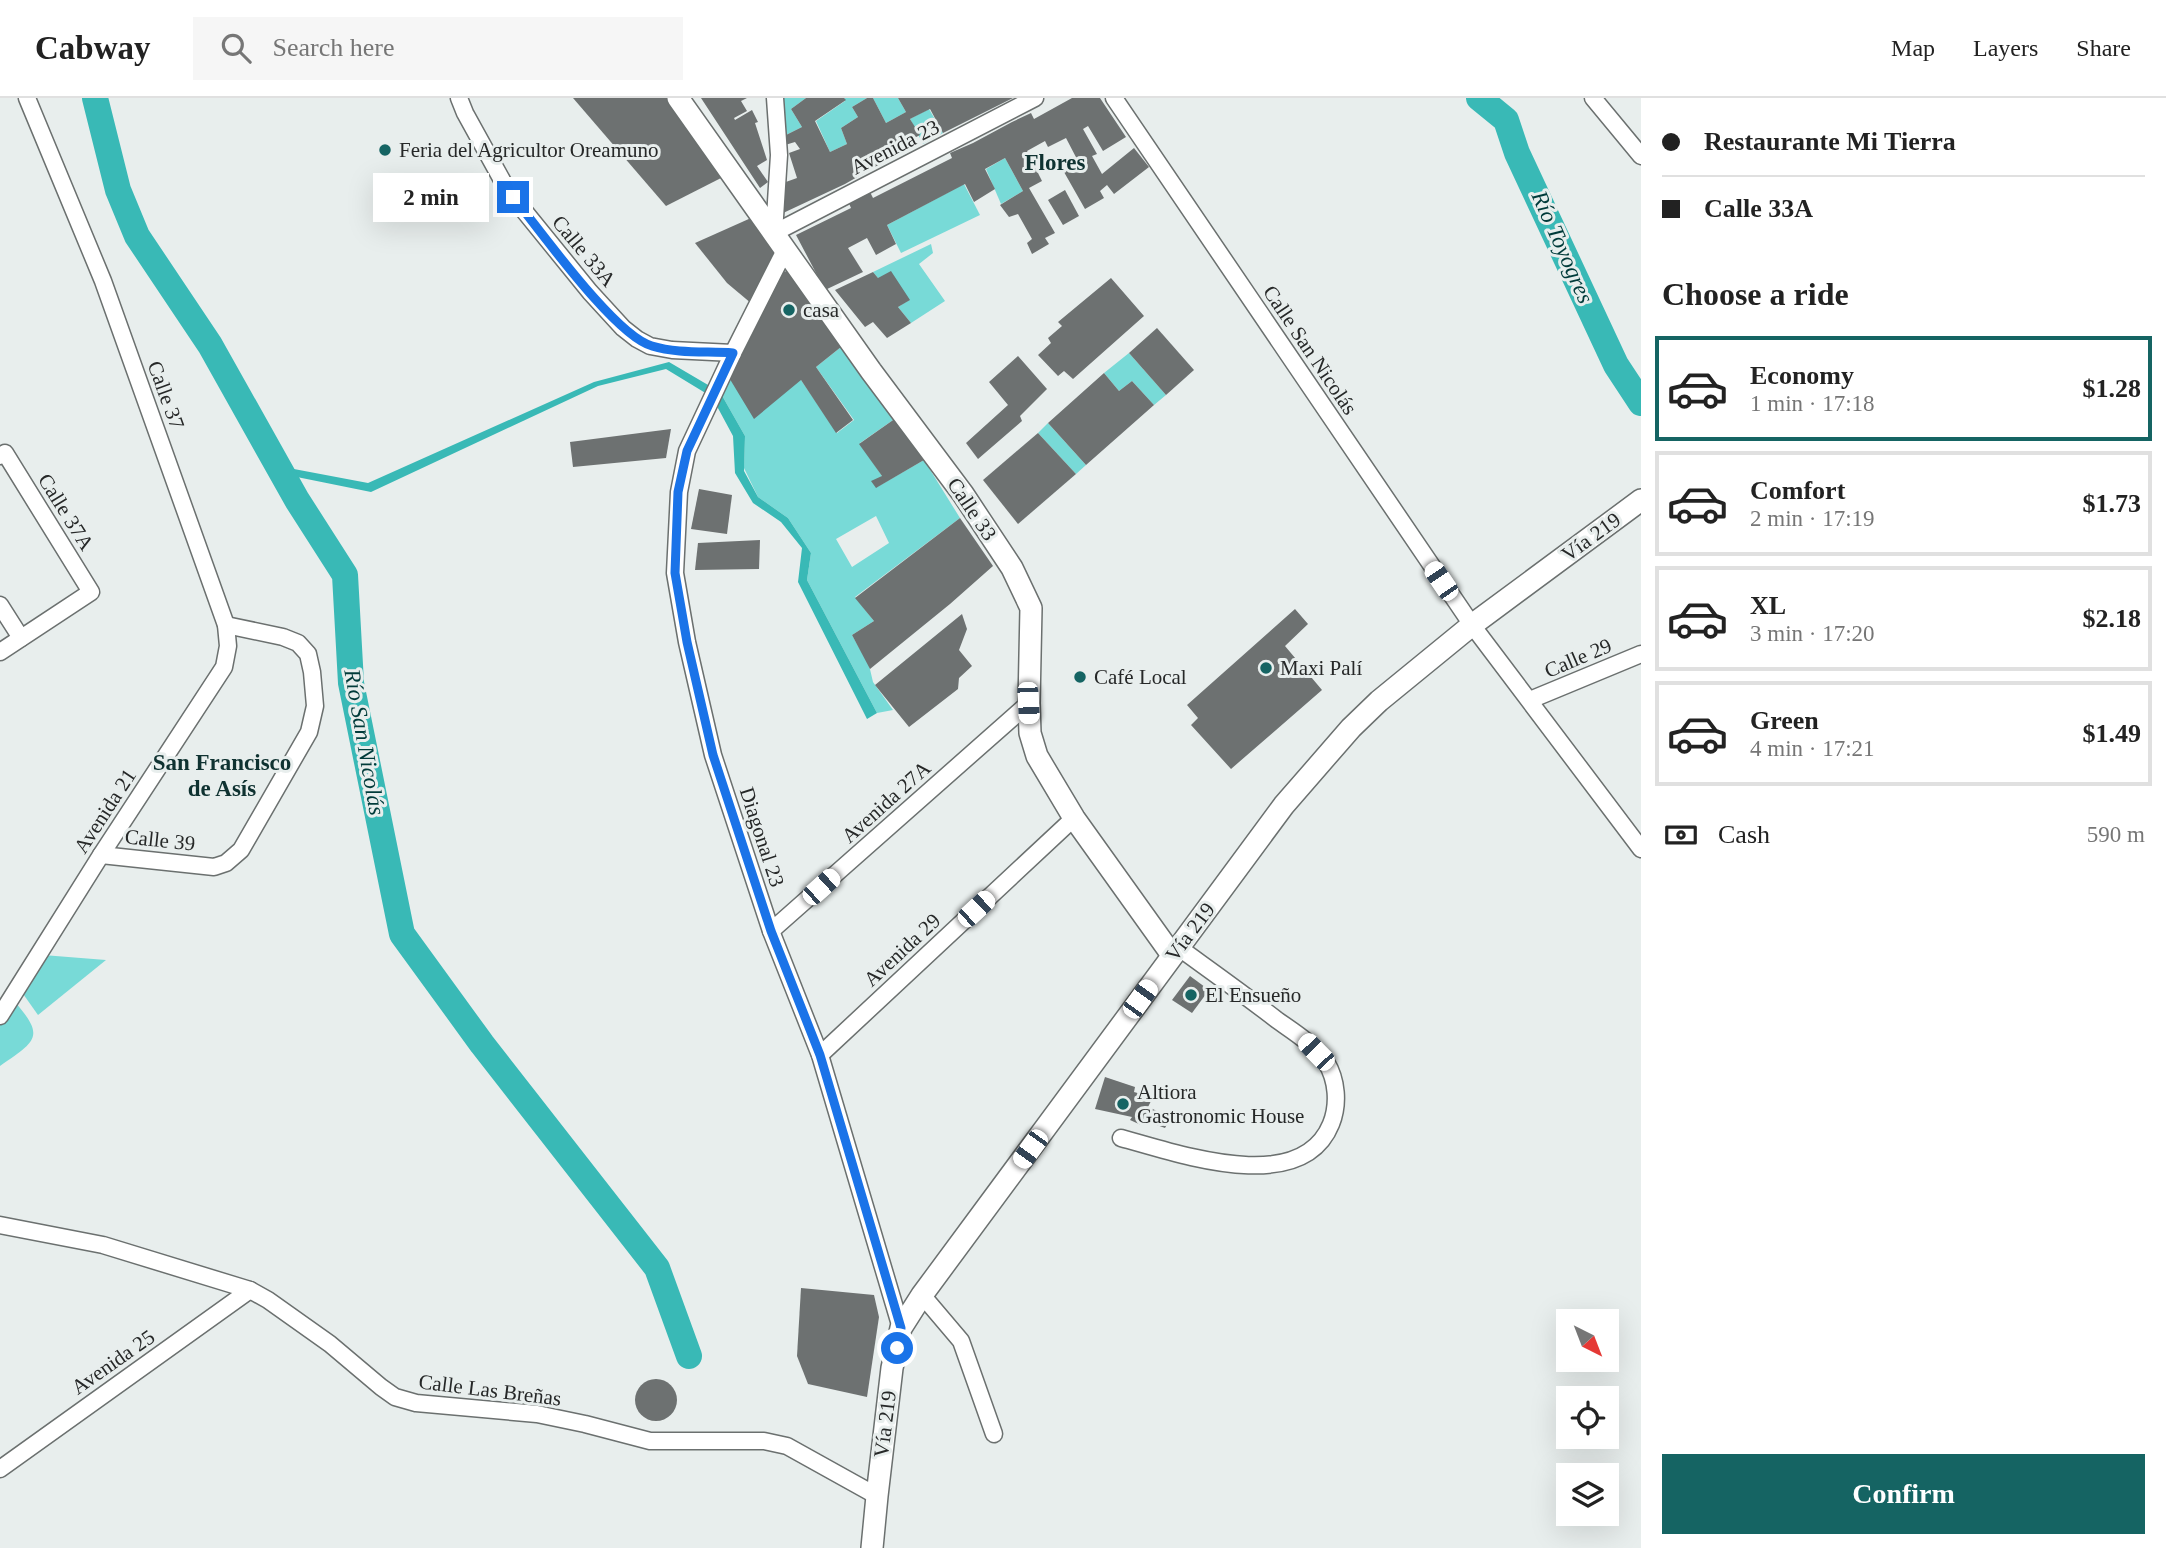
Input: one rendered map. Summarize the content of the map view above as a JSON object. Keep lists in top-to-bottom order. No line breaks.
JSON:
{"streets":{"main road":["Calle 33","Vía 219"],"street":["Avenida 23","Calle 33A","Calle San Nicolás","Calle 37","Calle 37A","Calle 29","Avenida 27A","Avenida 21","Diagonal 23","Calle 39","Avenida 29","Avenida 25","Calle Las Breñas"]},"crossings":[["Avenida 23","Calle 33"],["Calle 33A","Diagonal 23"],["Calle San Nicolás","Vía 219"],["Calle San Nicolás","Calle 29"],["Calle 37","Avenida 21"],["Calle 37","Calle 39"],["Calle 33","Vía 219"],["Calle 33","Avenida 27A"],["Calle 33","Avenida 29"],["Vía 219","Diagonal 23"],["Vía 219","Calle Las Breñas"],["Avenida 27A","Diagonal 23"],["Avenida 21","Calle 39"],["Diagonal 23","Avenida 29"],["Avenida 25","Calle Las Breñas"]],"districts":["Flores","San Francisco de Asís"],"water":["Río Toyogres","Río San Nicolás"],"places":["Feria del Agricultor Oreamuno","casa","Maxi Palí","Café Local","El Ensueño","Altiora Gastronomic House"],"north":"bottom right","page":{"header":"Cabway","search":"Search here","nav":["Map","Layers","Share"],"banner":["Restaurante Mi Tierra","Calle 33A"],"bubble":"2 min","heading":"Choose a ride","list":[{"name":"Economy","note":"1 min · 17:18","value":"$1.28"},{"name":"Comfort","note":"2 min · 17:19","value":"$1.73"},{"name":"XL","note":"3 min · 17:20","value":"$2.18"},{"name":"Green","note":"4 min · 17:21","value":"$1.49"}],"pay":["Cash","590 m"],"buttons":"Confirm"}}
